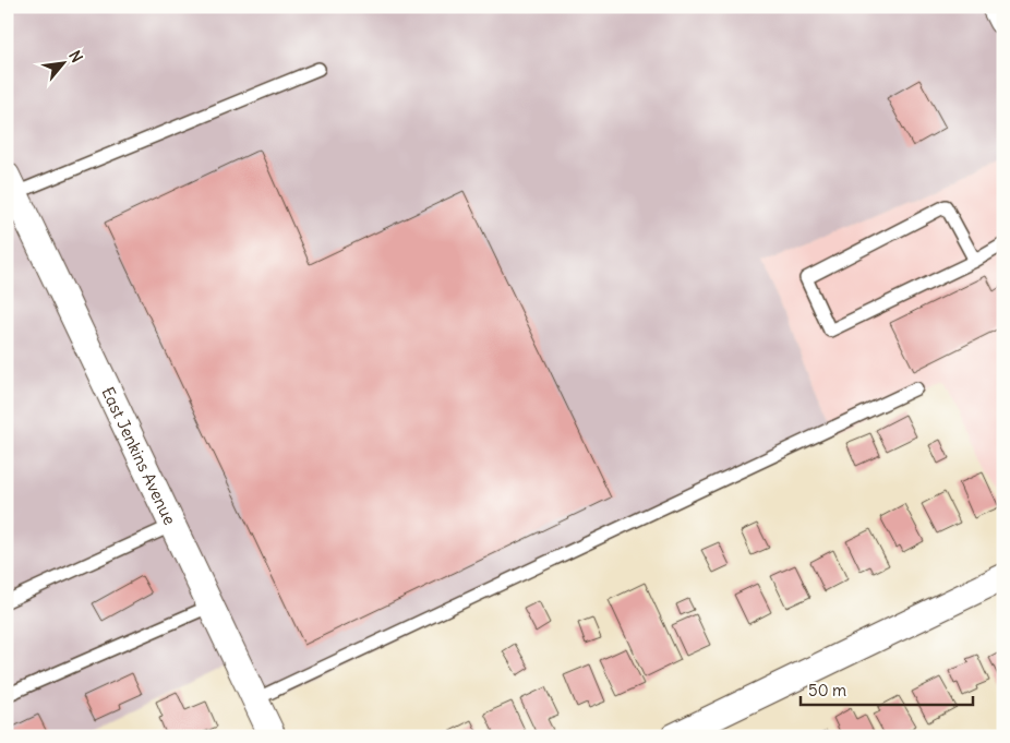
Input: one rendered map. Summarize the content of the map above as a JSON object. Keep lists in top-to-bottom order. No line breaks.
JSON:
{"streets":{"street":["East Jenkins Avenue"]},"scale_bar":"50 m","north":"top right"}
